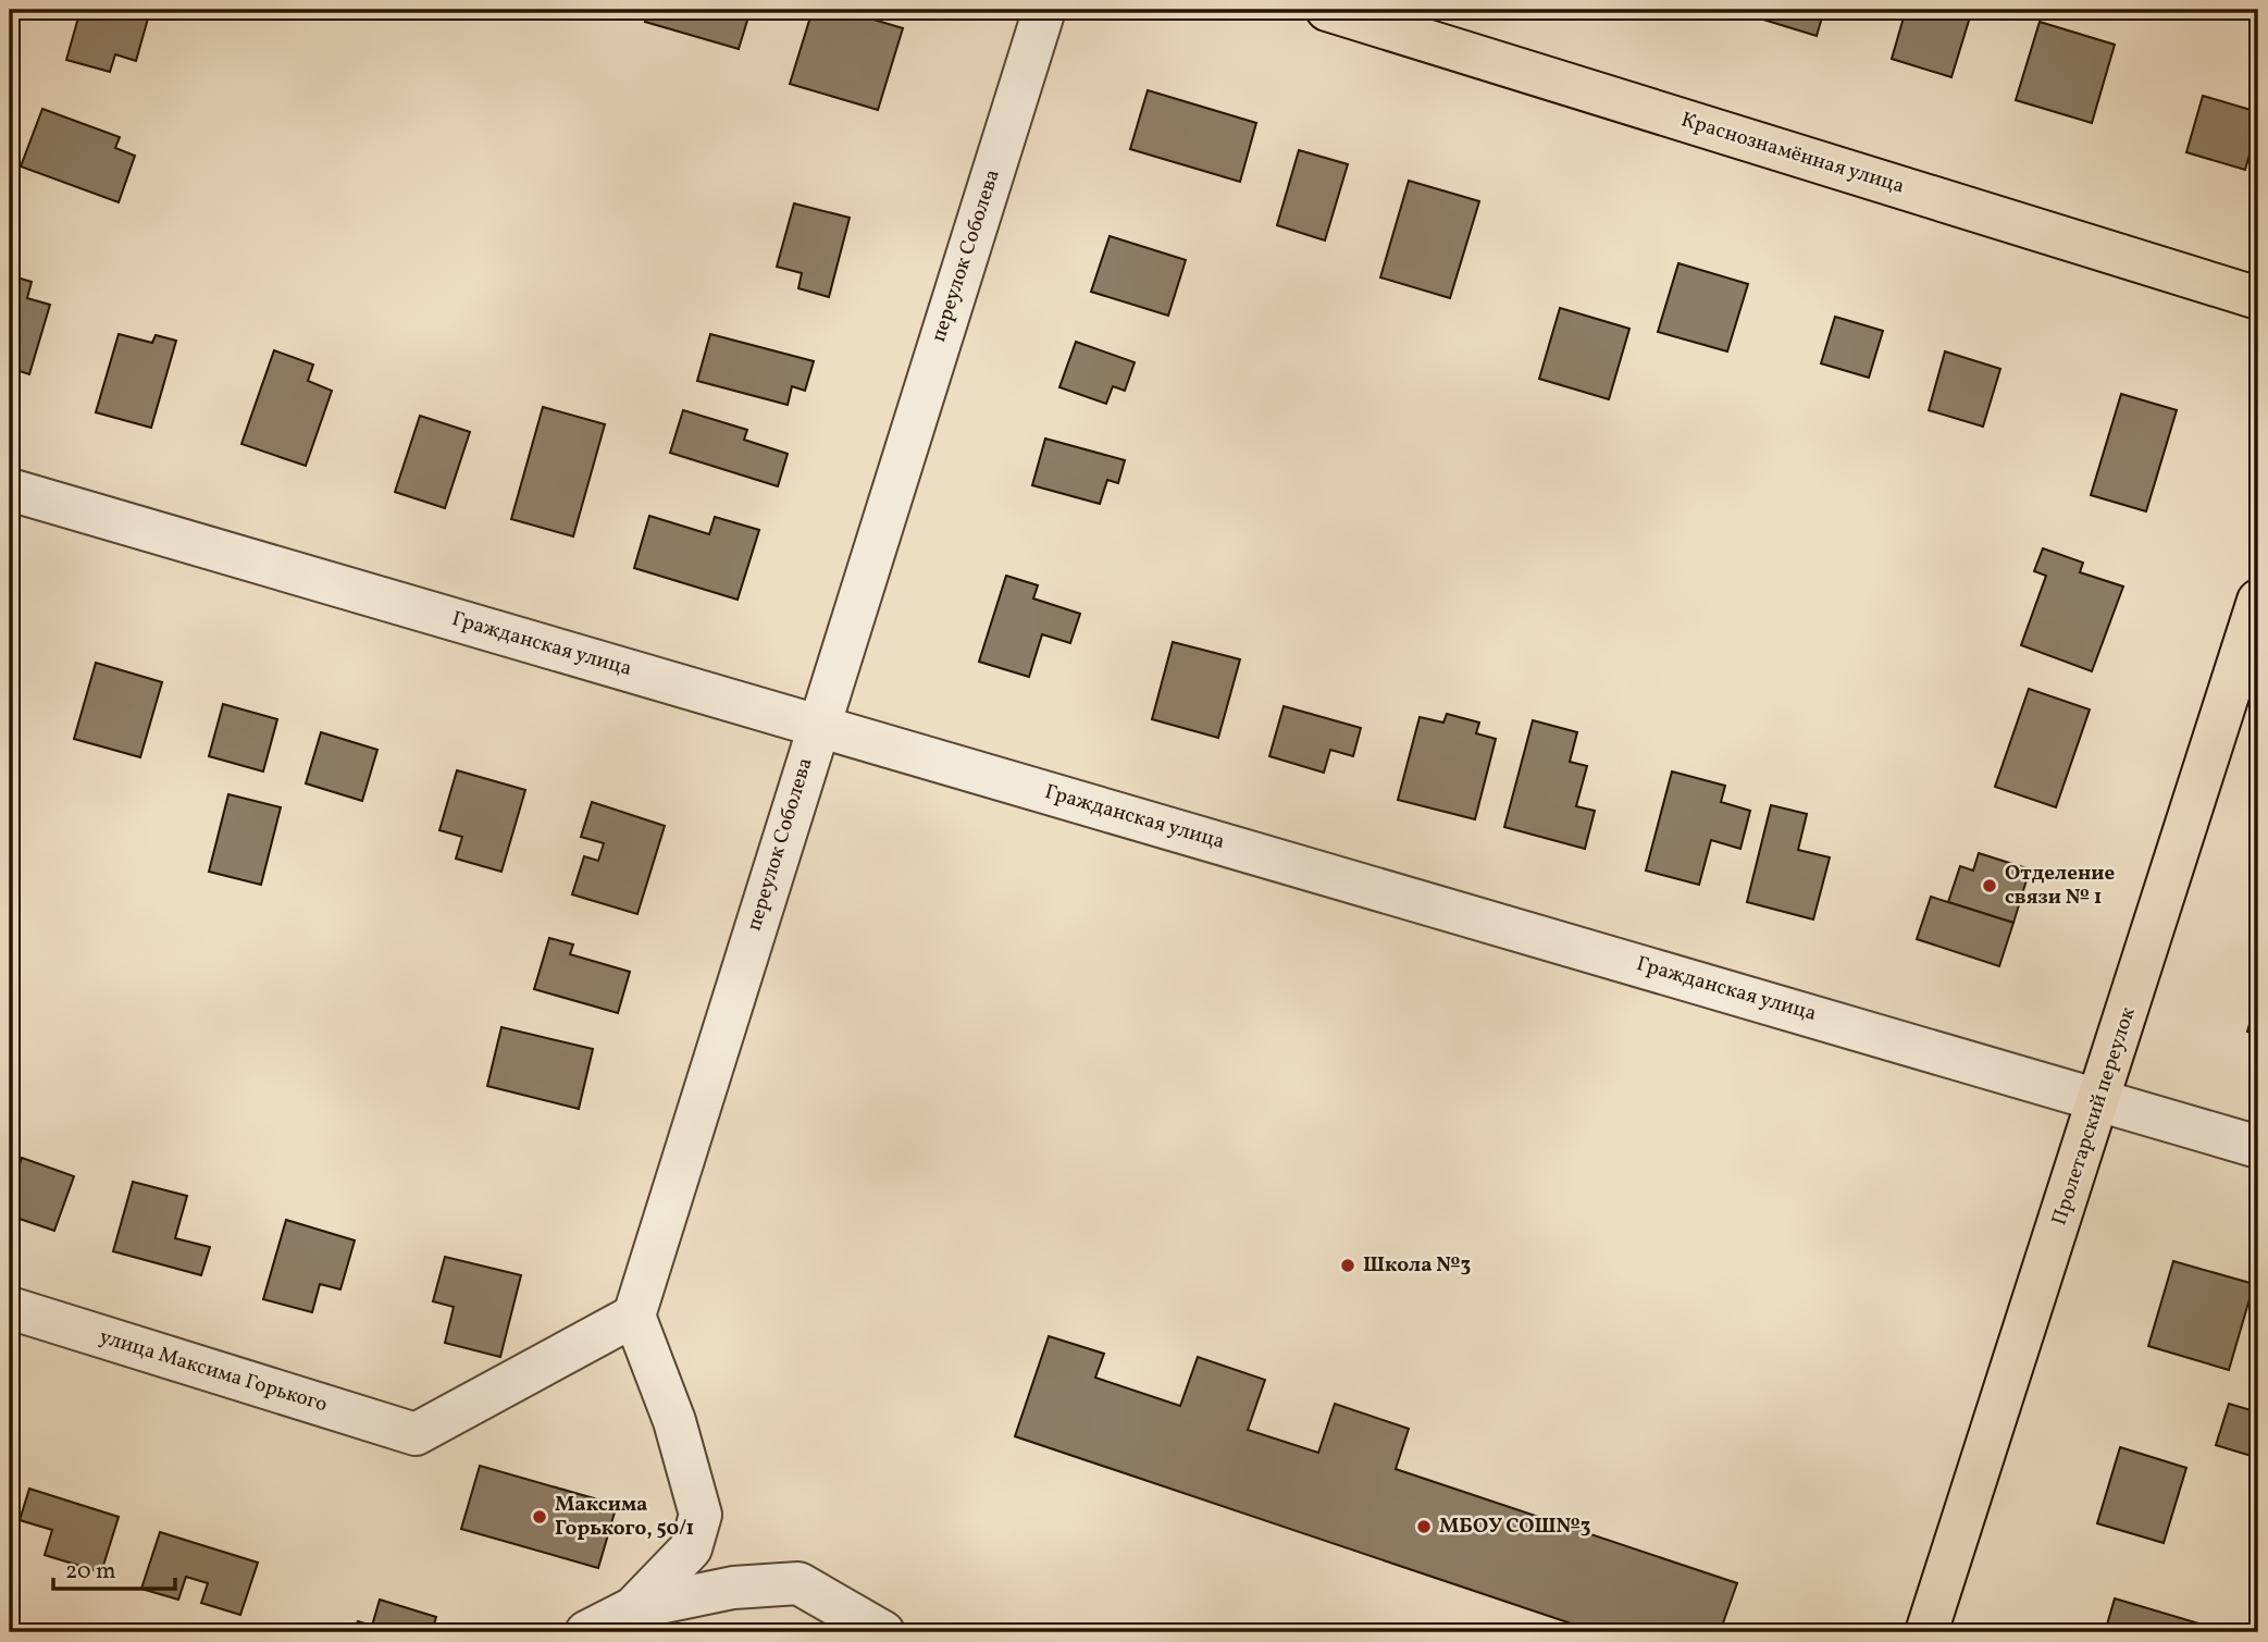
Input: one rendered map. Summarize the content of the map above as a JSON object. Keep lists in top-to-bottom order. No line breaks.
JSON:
{"streets":{"main road":["Краснознамённая улица","Пролетарский переулок"],"street":["переулок Соболева","Гражданская улица","улица Максима Горького"]},"crossings":[["переулок Соболева","Гражданская улица"],["переулок Соболева","улица Максима Горького"],["Гражданская улица","Пролетарский переулок"]],"places":["Отделение связи № 1","Школа №3","Максима Горького, 50/1","МБОУ СОШ№3"],"scale_bar":"20 m"}
